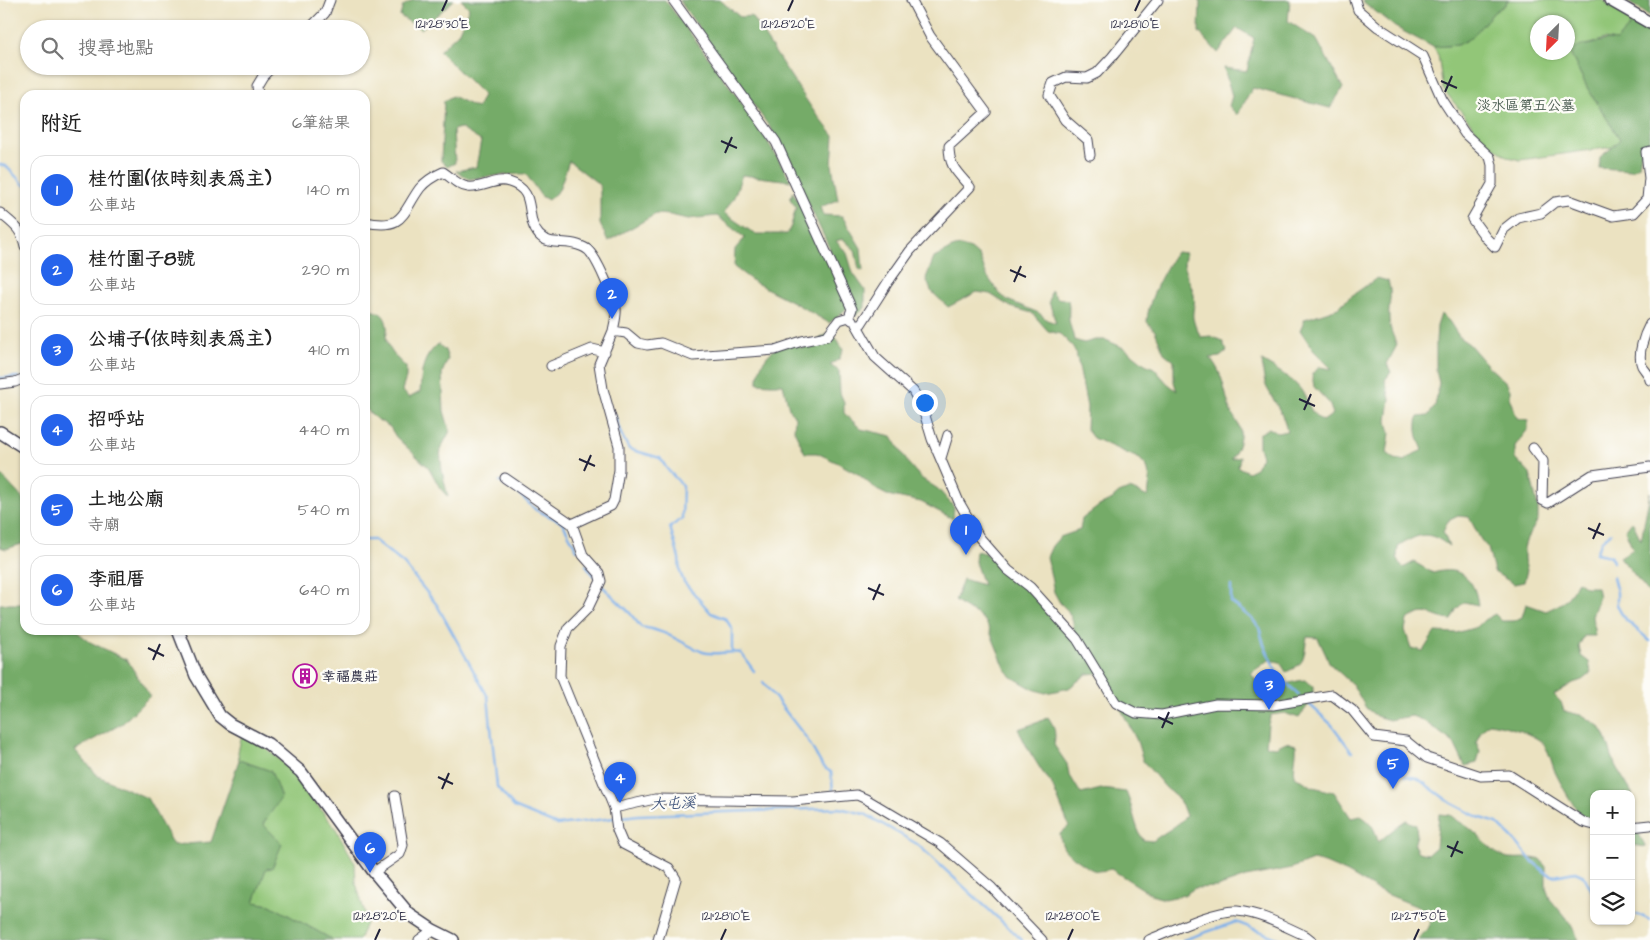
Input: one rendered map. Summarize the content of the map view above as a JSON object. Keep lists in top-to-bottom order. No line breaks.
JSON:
{"water":["大屯溪"],"parks":["淡水區第五公墓"],"places":{"building":["幸福農莊"]},"north":"bottom left","page":{"search":"搜尋地點","heading":["附近","6筆結果"],"list":[{"mark":"1","name":"桂竹圍(依時刻表為主)","note":"公車站","value":"140 m"},{"mark":"2","name":"桂竹圍子8號","note":"公車站","value":"290 m"},{"mark":"3","name":"公埔子(依時刻表為主)","note":"公車站","value":"410 m"},{"mark":"4","name":"招呼站","note":"公車站","value":"440 m"},{"mark":"5","name":"土地公廟","note":"寺廟","value":"540 m"},{"mark":"6","name":"李祖厝","note":"公車站","value":"640 m"}],"pins":["2","1","3","5","4","6"],"map_buttons":["+","−"]},"coordinates":["121°28'10\"E","121°28'30\"E","121°28'20\"E","121°28'00\"E","121°27'50\"E"]}
